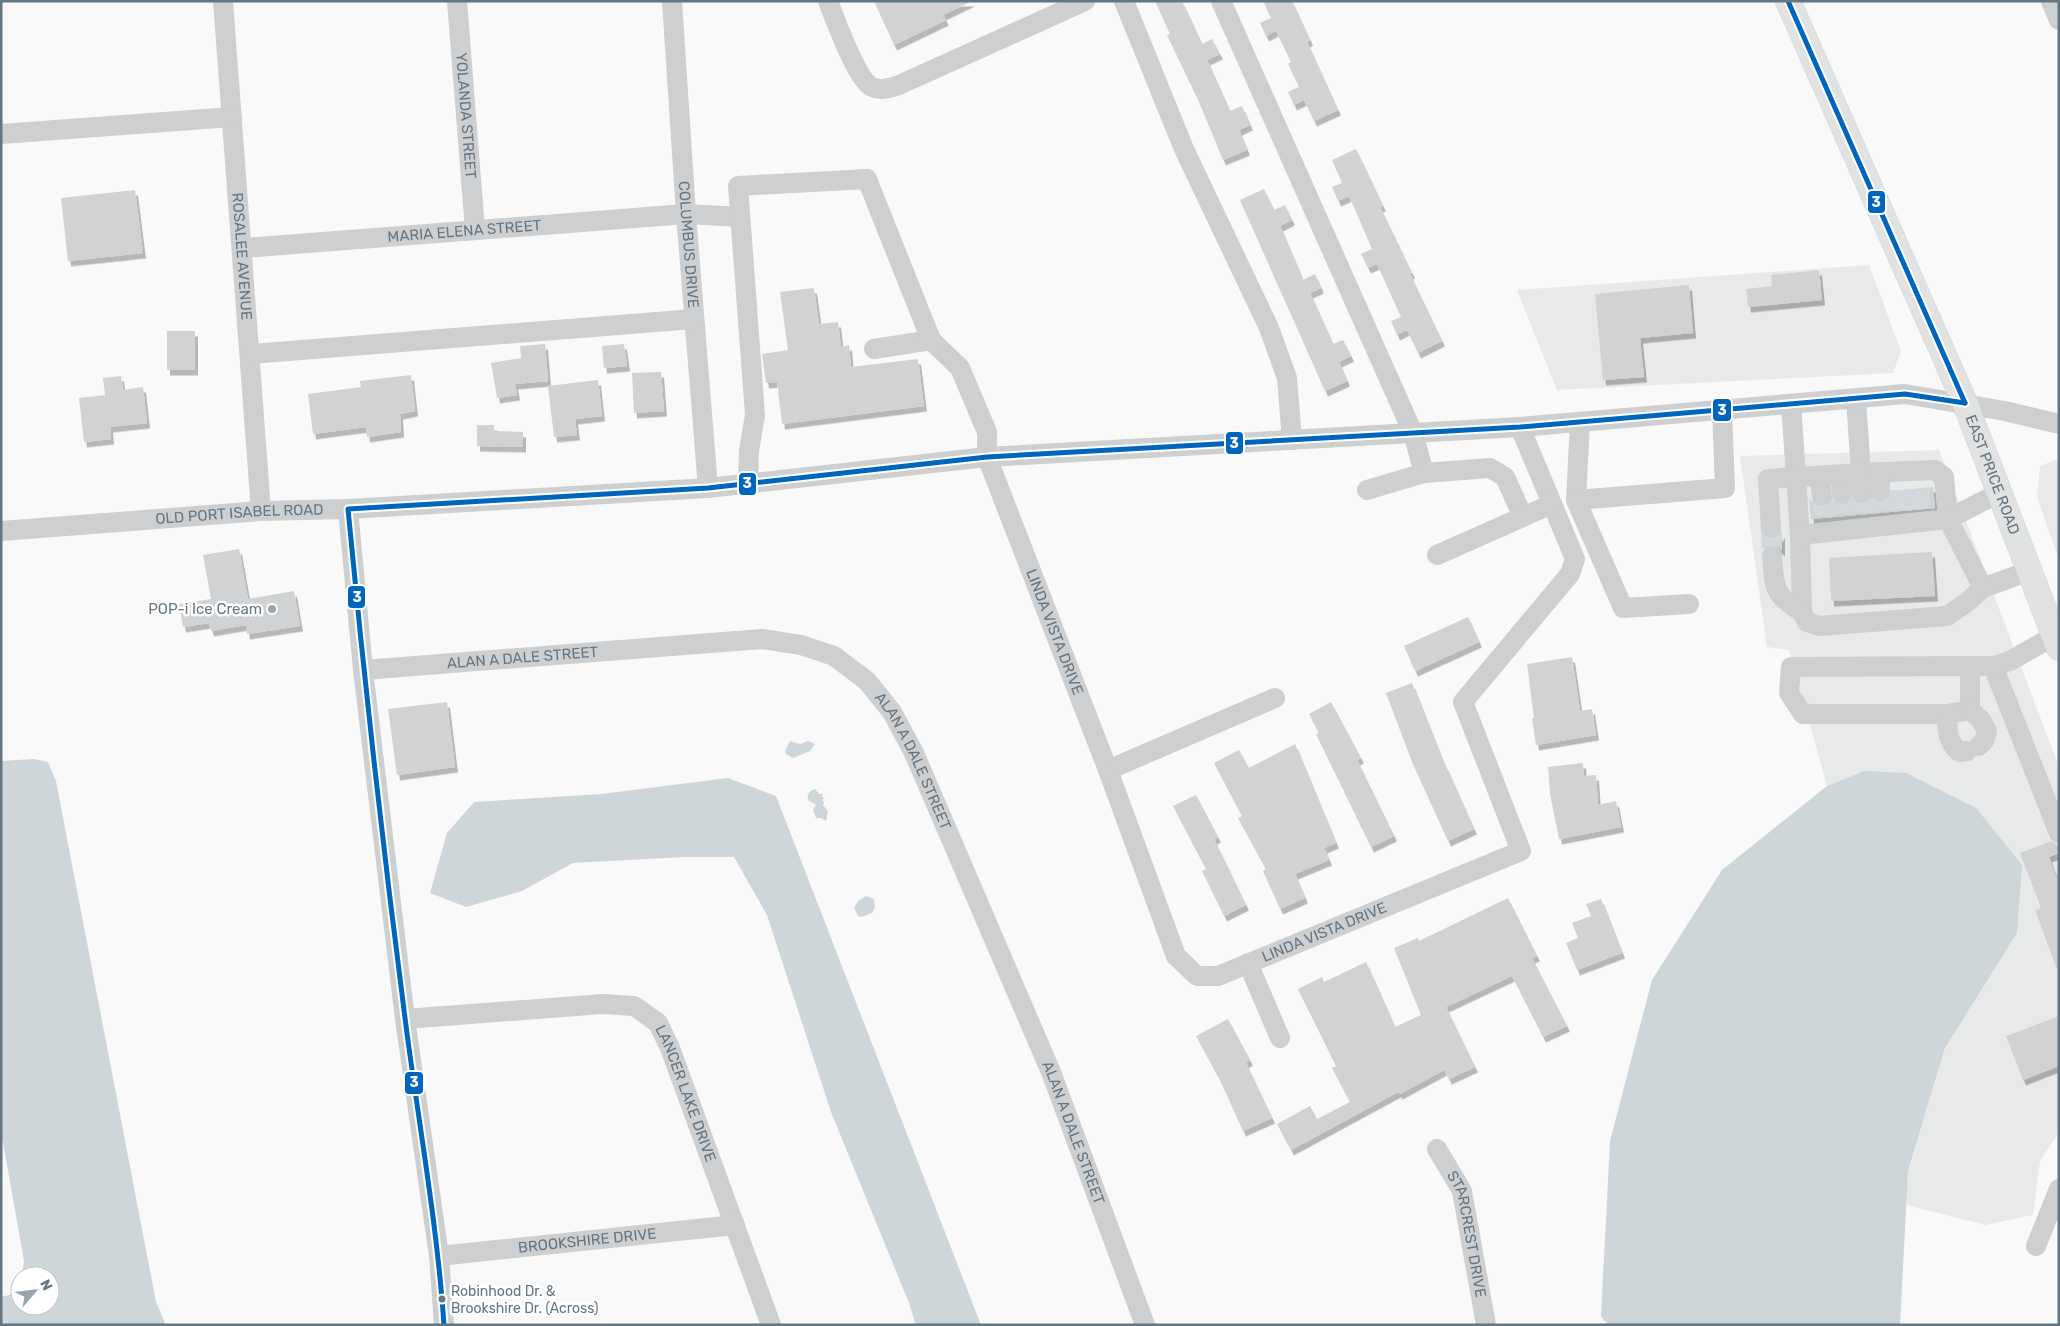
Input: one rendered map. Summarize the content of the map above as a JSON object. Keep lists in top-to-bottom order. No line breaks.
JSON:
{"streets":{"main road":["EAST PRICE ROAD"],"street":["YOLANDA STREET","MARIA ELENA STREET","COLUMBUS DRIVE","ROSALEE AVENUE","OLD PORT ISABEL ROAD","LINDA VISTA DRIVE","ALAN A DALE STREET","LANCER LAKE DRIVE","STARCREST DRIVE","BROOKSHIRE DRIVE"]},"crossings":[["YOLANDA STREET","MARIA ELENA STREET"],["MARIA ELENA STREET","COLUMBUS DRIVE"],["MARIA ELENA STREET","ROSALEE AVENUE"],["COLUMBUS DRIVE","OLD PORT ISABEL ROAD"],["ROSALEE AVENUE","OLD PORT ISABEL ROAD"],["EAST PRICE ROAD","OLD PORT ISABEL ROAD"],["OLD PORT ISABEL ROAD","LINDA VISTA DRIVE"],["LANCER LAKE DRIVE","BROOKSHIRE DRIVE"]],"places":["POP-i Ice Cream","Robinhood Dr. & Brookshire Dr. (Across)"],"lines":["transit line 3"],"north":"top right"}
